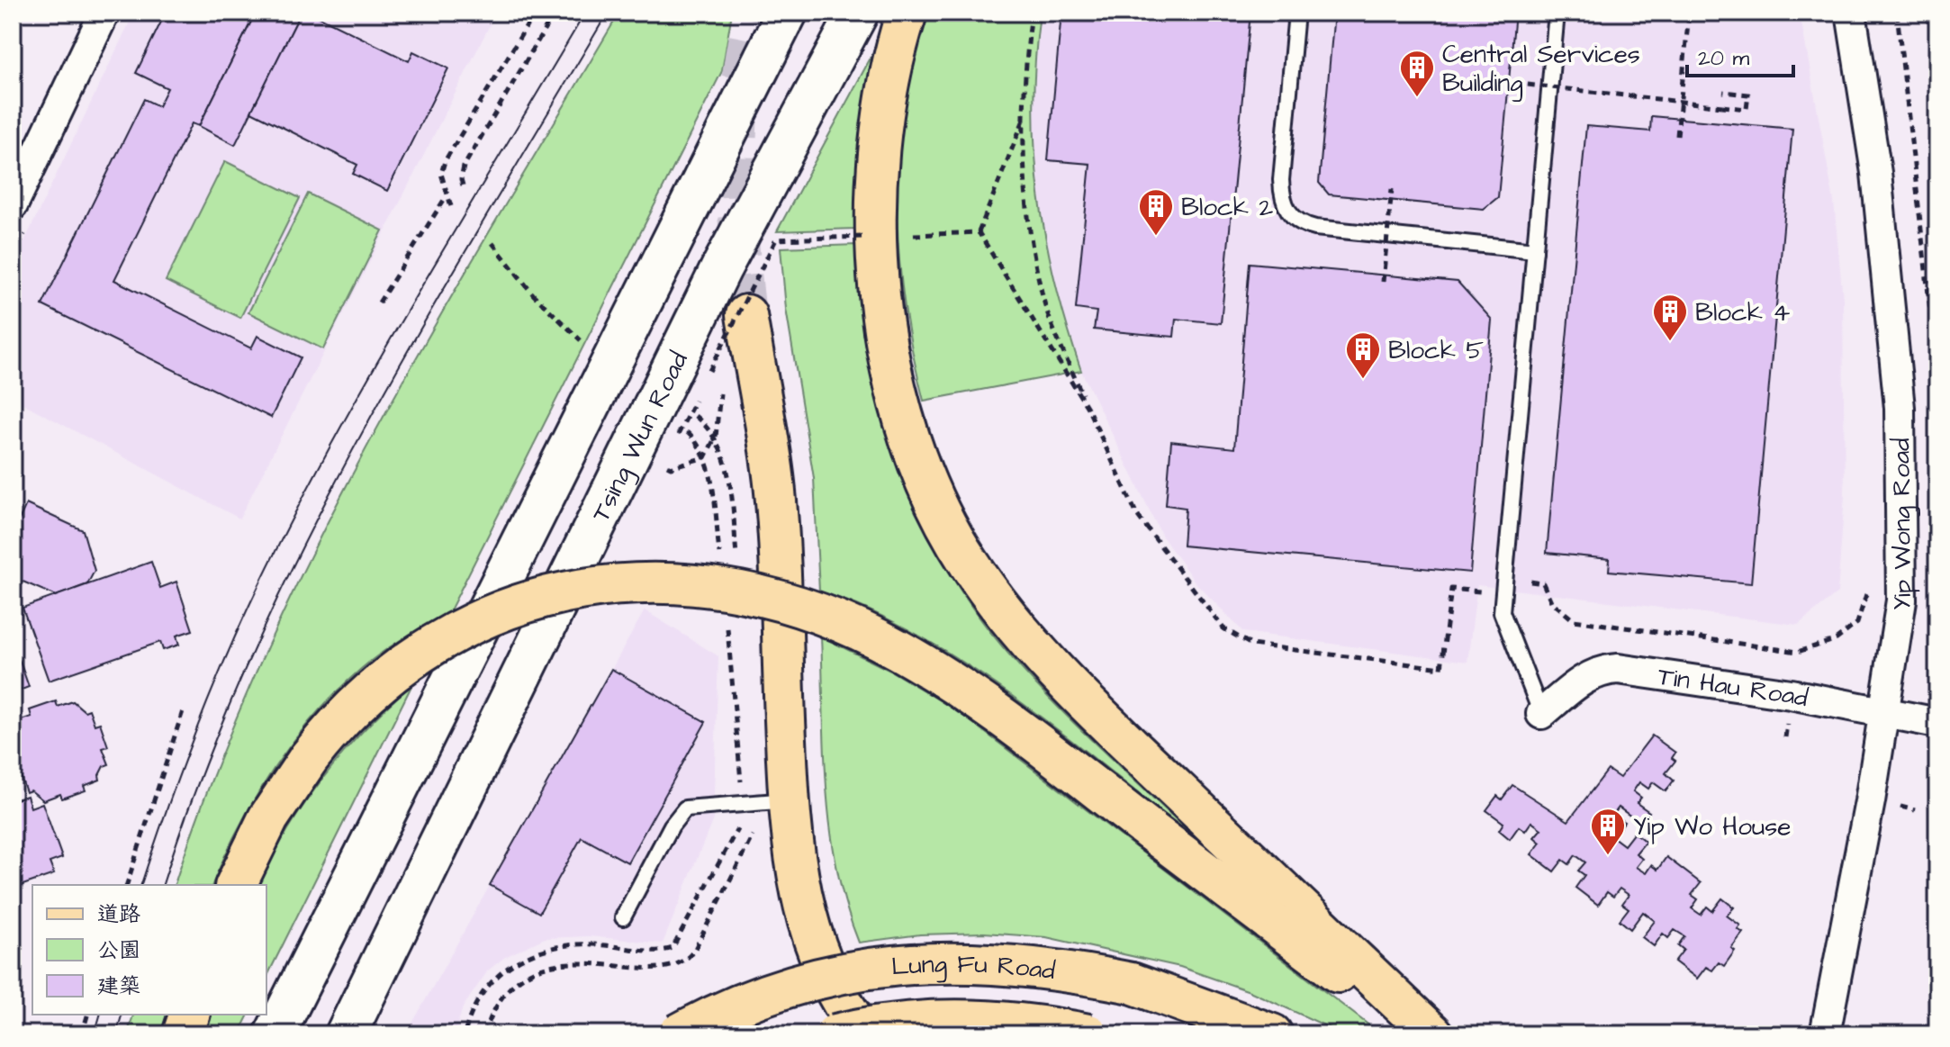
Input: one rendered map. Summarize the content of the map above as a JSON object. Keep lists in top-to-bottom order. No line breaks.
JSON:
{"streets":{"main road":["Tsing Wun Road","Lung Fu Road"],"street":["Yip Wong Road","Tin Hau Road"]},"crossings":[["Yip Wong Road","Tin Hau Road"]],"places":{"building":["Central Services Building","Block 2","Block 4","Block 5","Yip Wo House"]},"legend":["道路","公園","建築"],"scale_bar":"20 m"}
